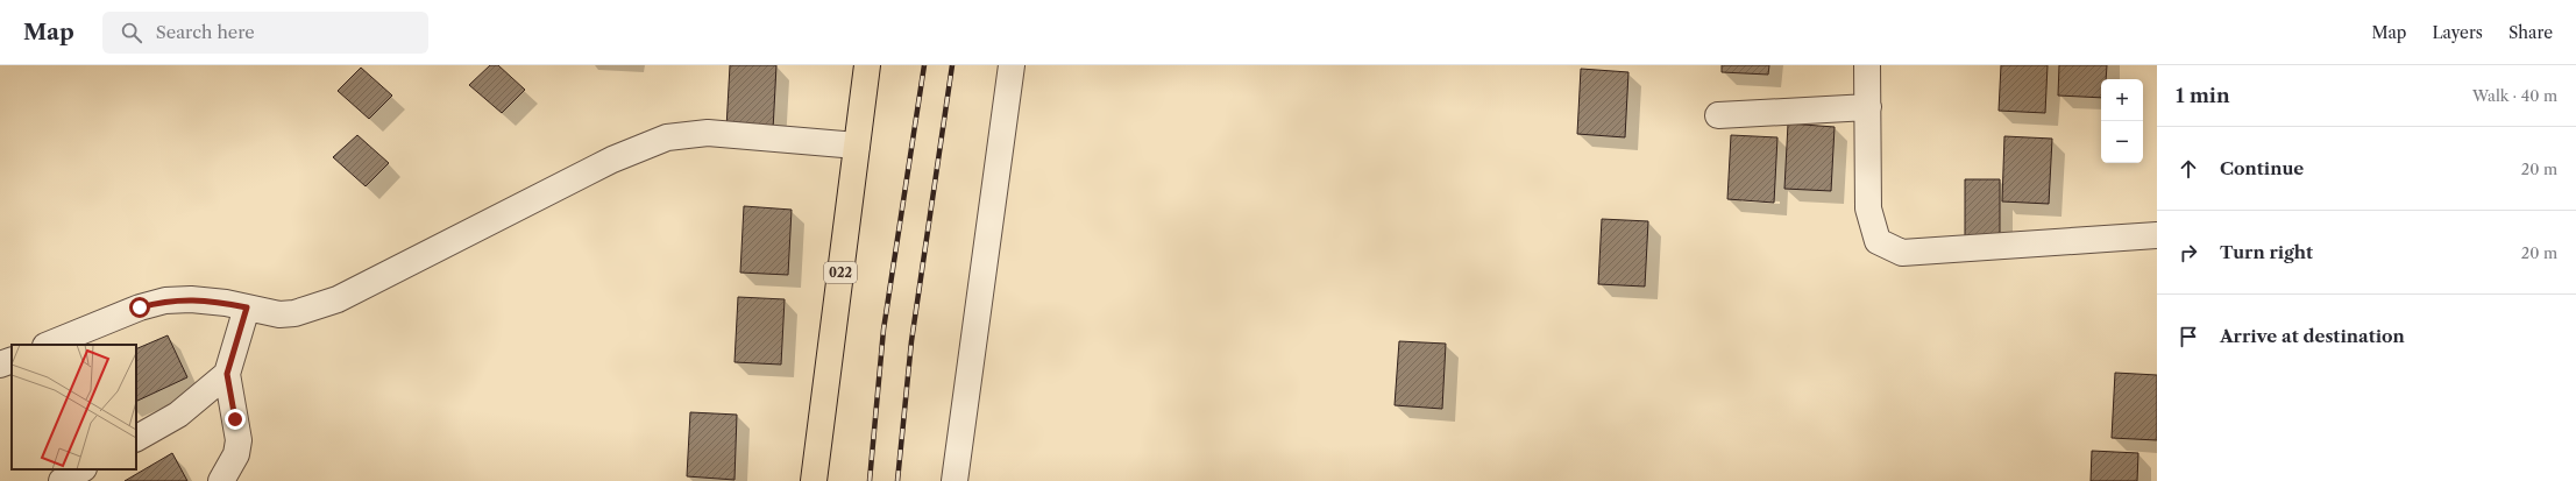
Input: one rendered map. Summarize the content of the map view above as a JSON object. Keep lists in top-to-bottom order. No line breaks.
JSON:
{"streets":{"main road":["022"]},"page":{"header":"Map","search":"Search here","nav":["Map","Layers","Share"],"heading":["1 min","Walk · 40 m"],"map_buttons":["+","−"],"list":[["Continue","20 m"],["Turn right","20 m"],"Arrive at destination"]}}
